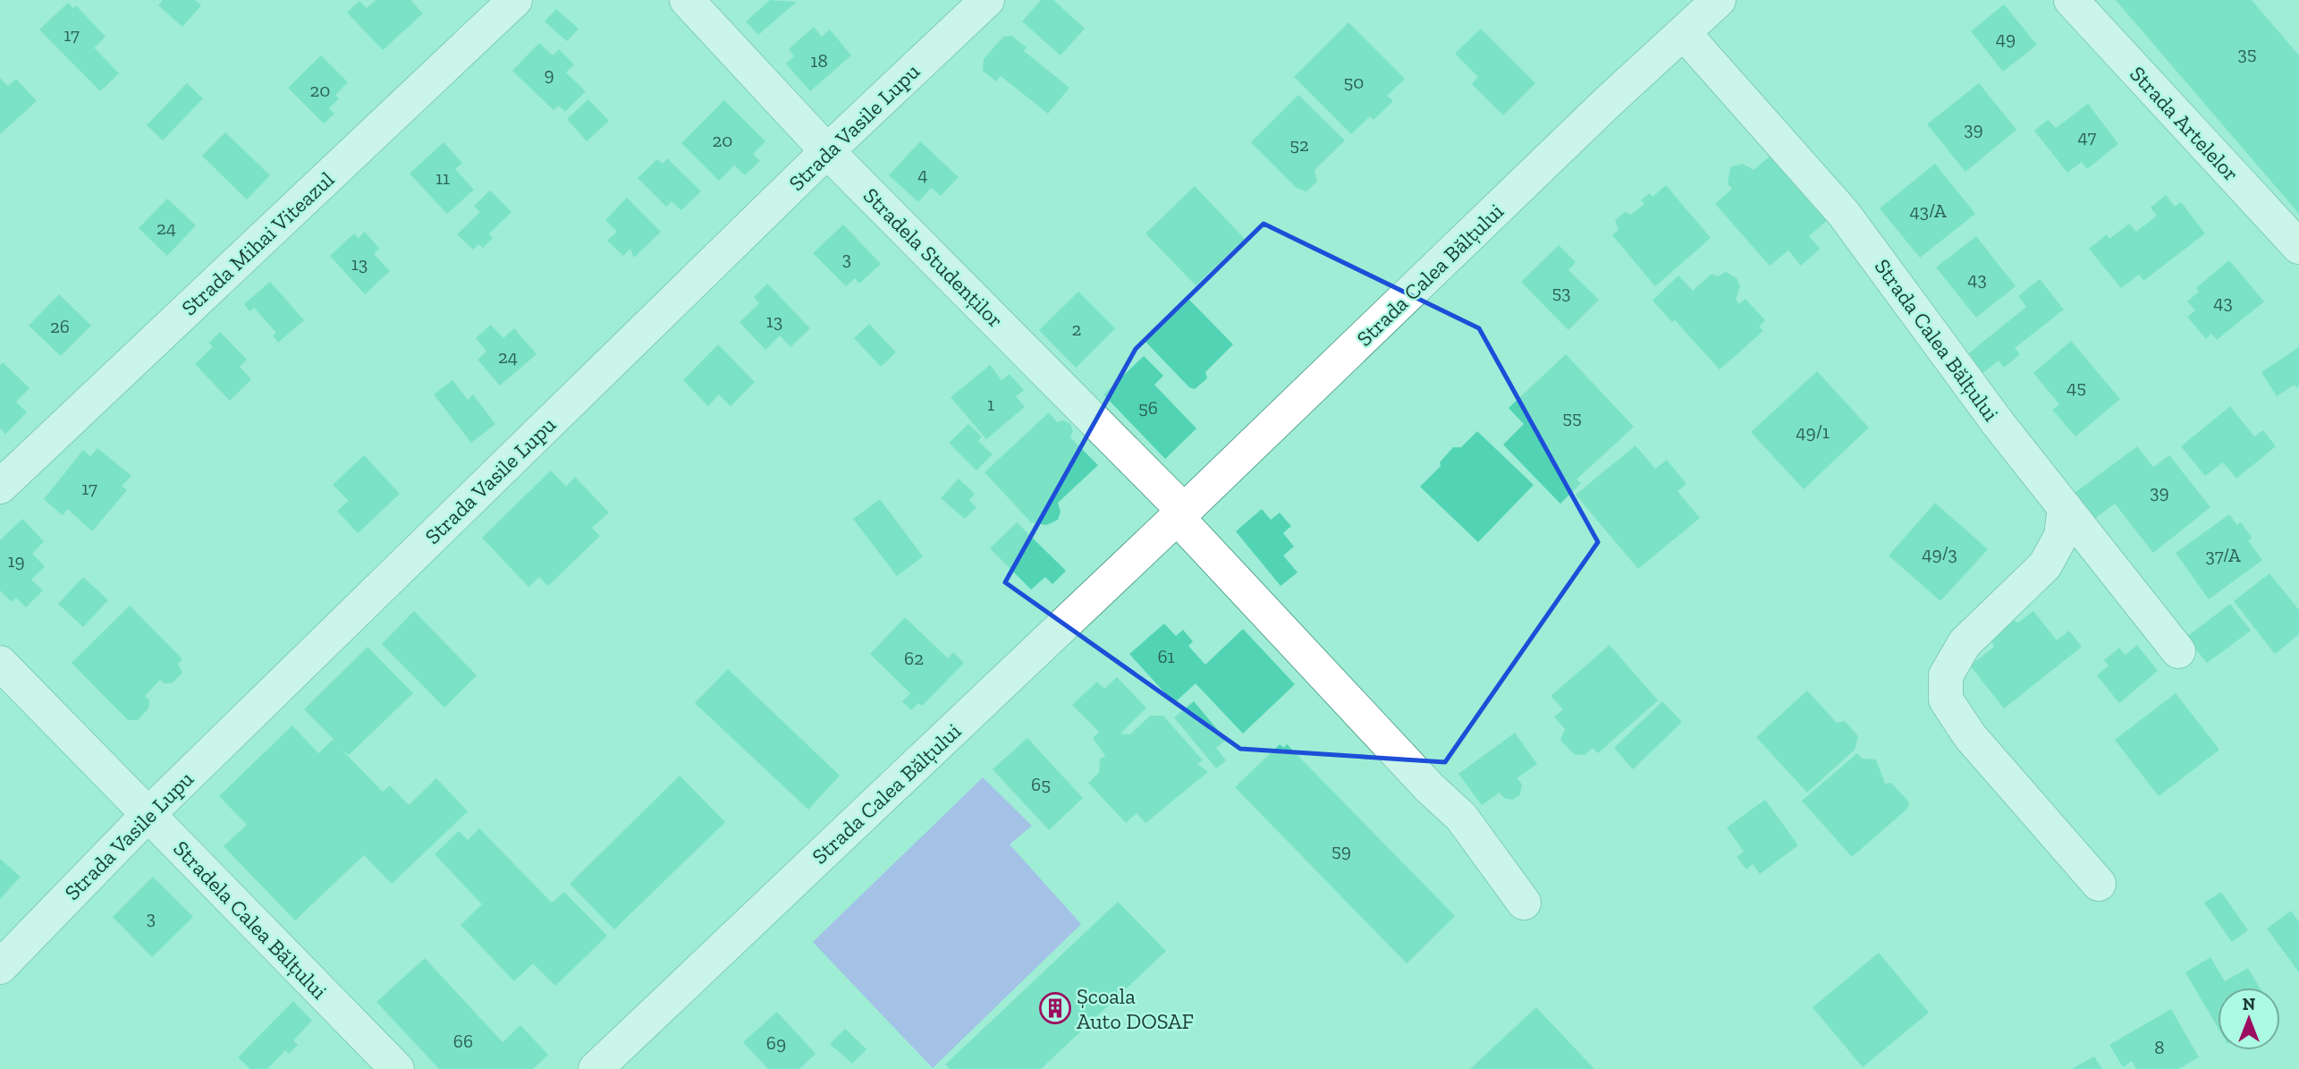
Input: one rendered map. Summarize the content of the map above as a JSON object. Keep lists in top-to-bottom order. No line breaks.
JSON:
{"streets":{"street":["Strada Artelelor","Strada Vasile Lupu","Strada Mihai Viteazul","Stradela Studenților","Strada Calea Bălțului","Stradela Calea Bălțului"]},"crossings":[["Strada Vasile Lupu","Stradela Studenților"],["Strada Vasile Lupu","Stradela Calea Bălțului"],["Stradela Studenților","Strada Calea Bălțului"]],"places":{"building":["Școala Auto DOSAF"]},"house_numbers":["17","49","35","18","9","50","20","39","47","20","52","4","11","43/A","24","3","13","43","53","43","13","26","2","24","45","1","56","55","49/1","17","39","49/3","37/A","19","61","62","65","59","3","66","69","8"],"north":"top"}
